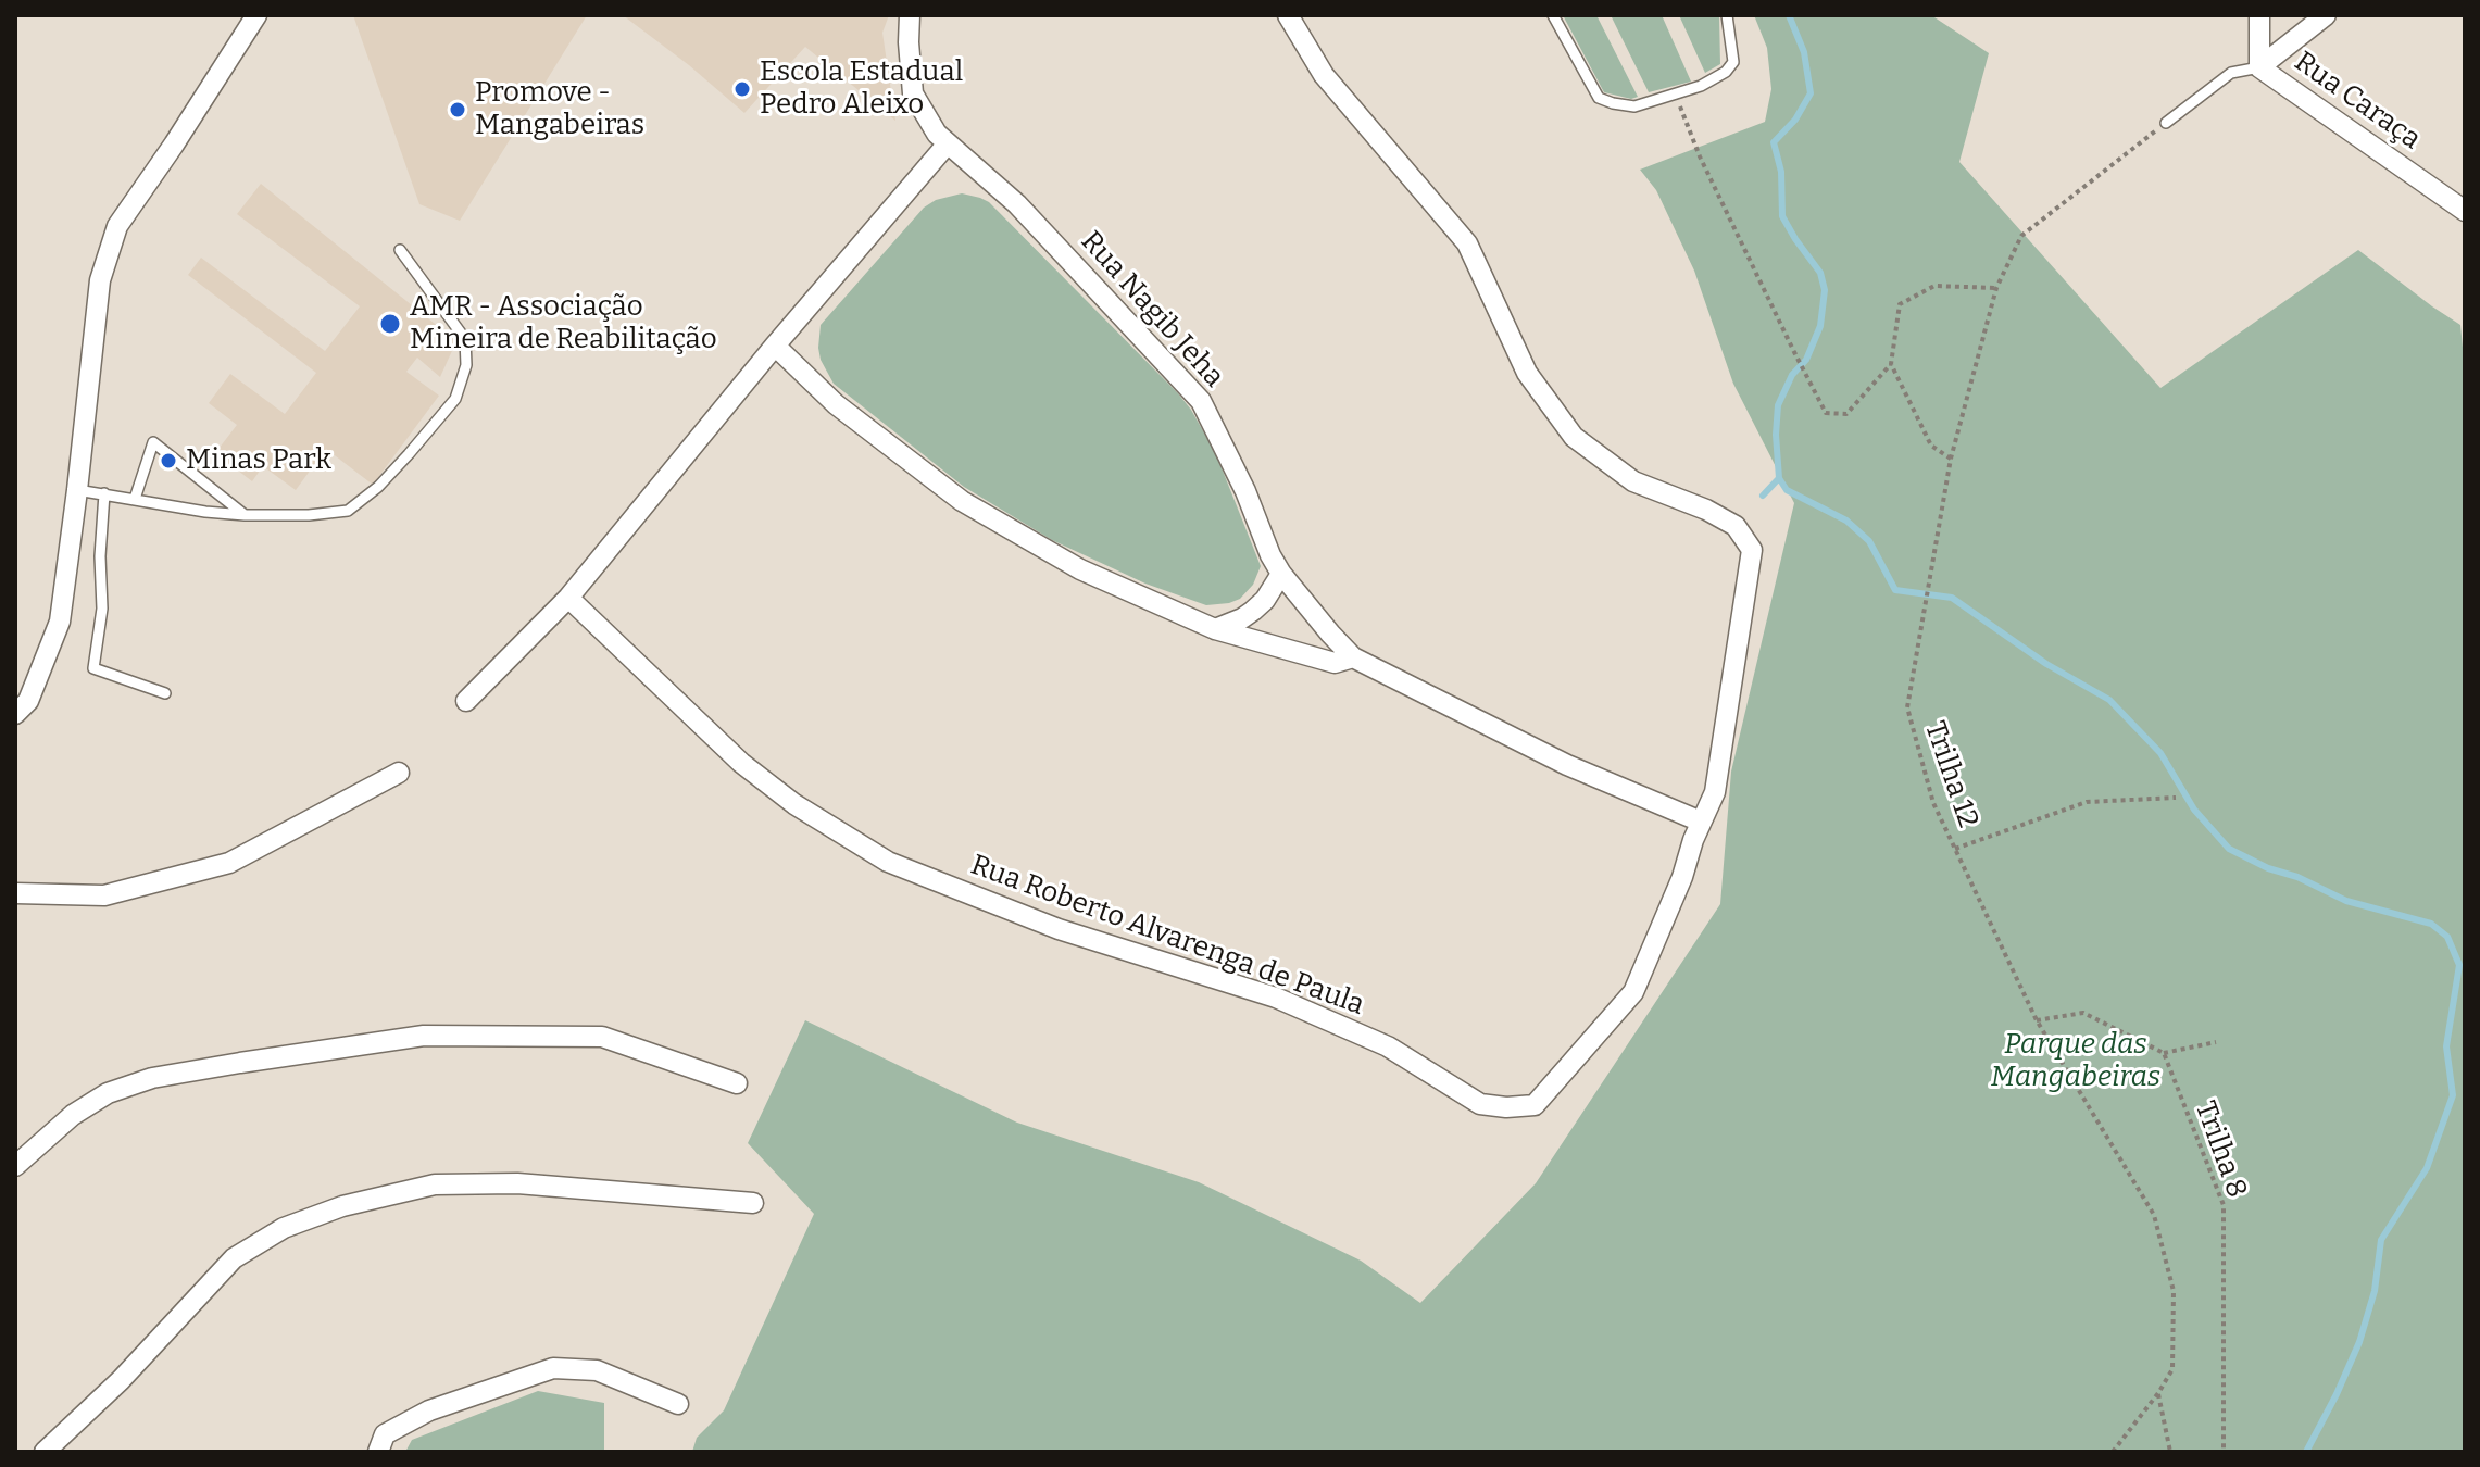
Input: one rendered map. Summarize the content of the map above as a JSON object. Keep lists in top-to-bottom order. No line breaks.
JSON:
{"streets":{"street":["Rua Caraça","Rua Nagib Jeha","Rua Roberto Alvarenga de Paula"],"path":["Trilha 12","Trilha 8"]},"crossings":[["Rua Nagib Jeha","Rua Roberto Alvarenga de Paula"]],"parks":["Parque das Mangabeiras"],"places":["Escola Estadual Pedro Aleixo","Promove - Mangabeiras","AMR - Associação Mineira de Reabilitação","Minas Park"]}
